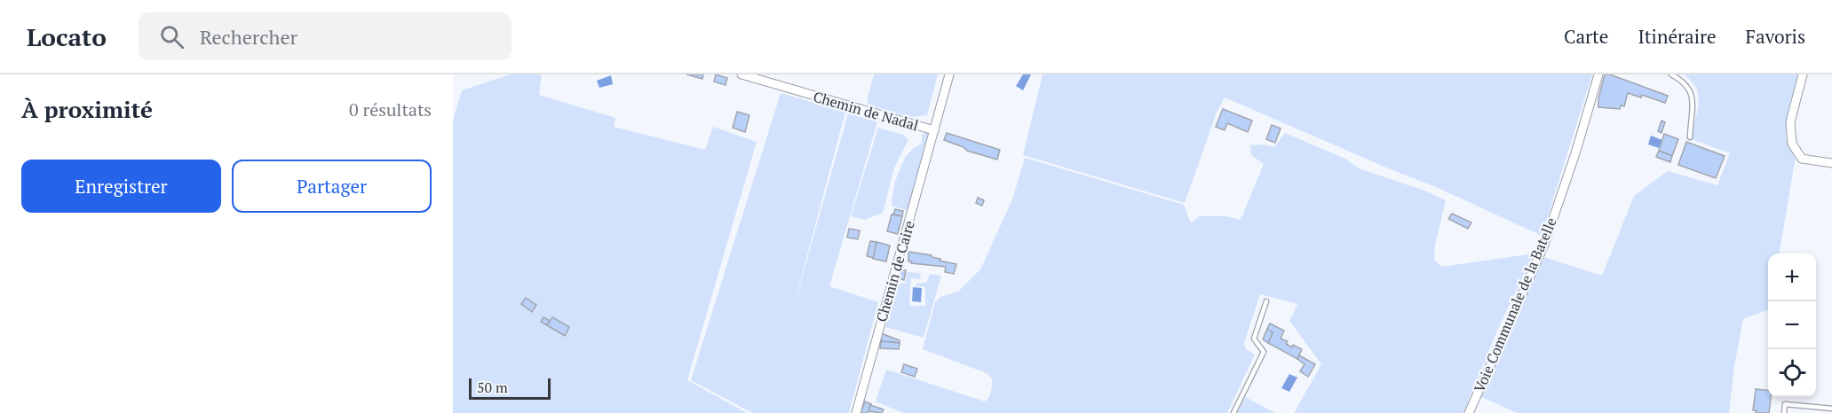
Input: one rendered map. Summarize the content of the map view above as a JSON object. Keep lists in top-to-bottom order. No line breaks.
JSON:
{"streets":{"street":["Chemin de Nadal","Chemin de Caire","Voie Communale de la Batelle"]},"crossings":[["Chemin de Nadal","Chemin de Caire"]],"scale_bar":"50 m","page":{"header":"Locato","search":"Rechercher","nav":["Carte","Itinéraire","Favoris"],"heading":["À proximité","0 résultats"],"buttons":["Enregistrer","Partager"],"map_buttons":["+","−"],"scale":"50 m"}}
